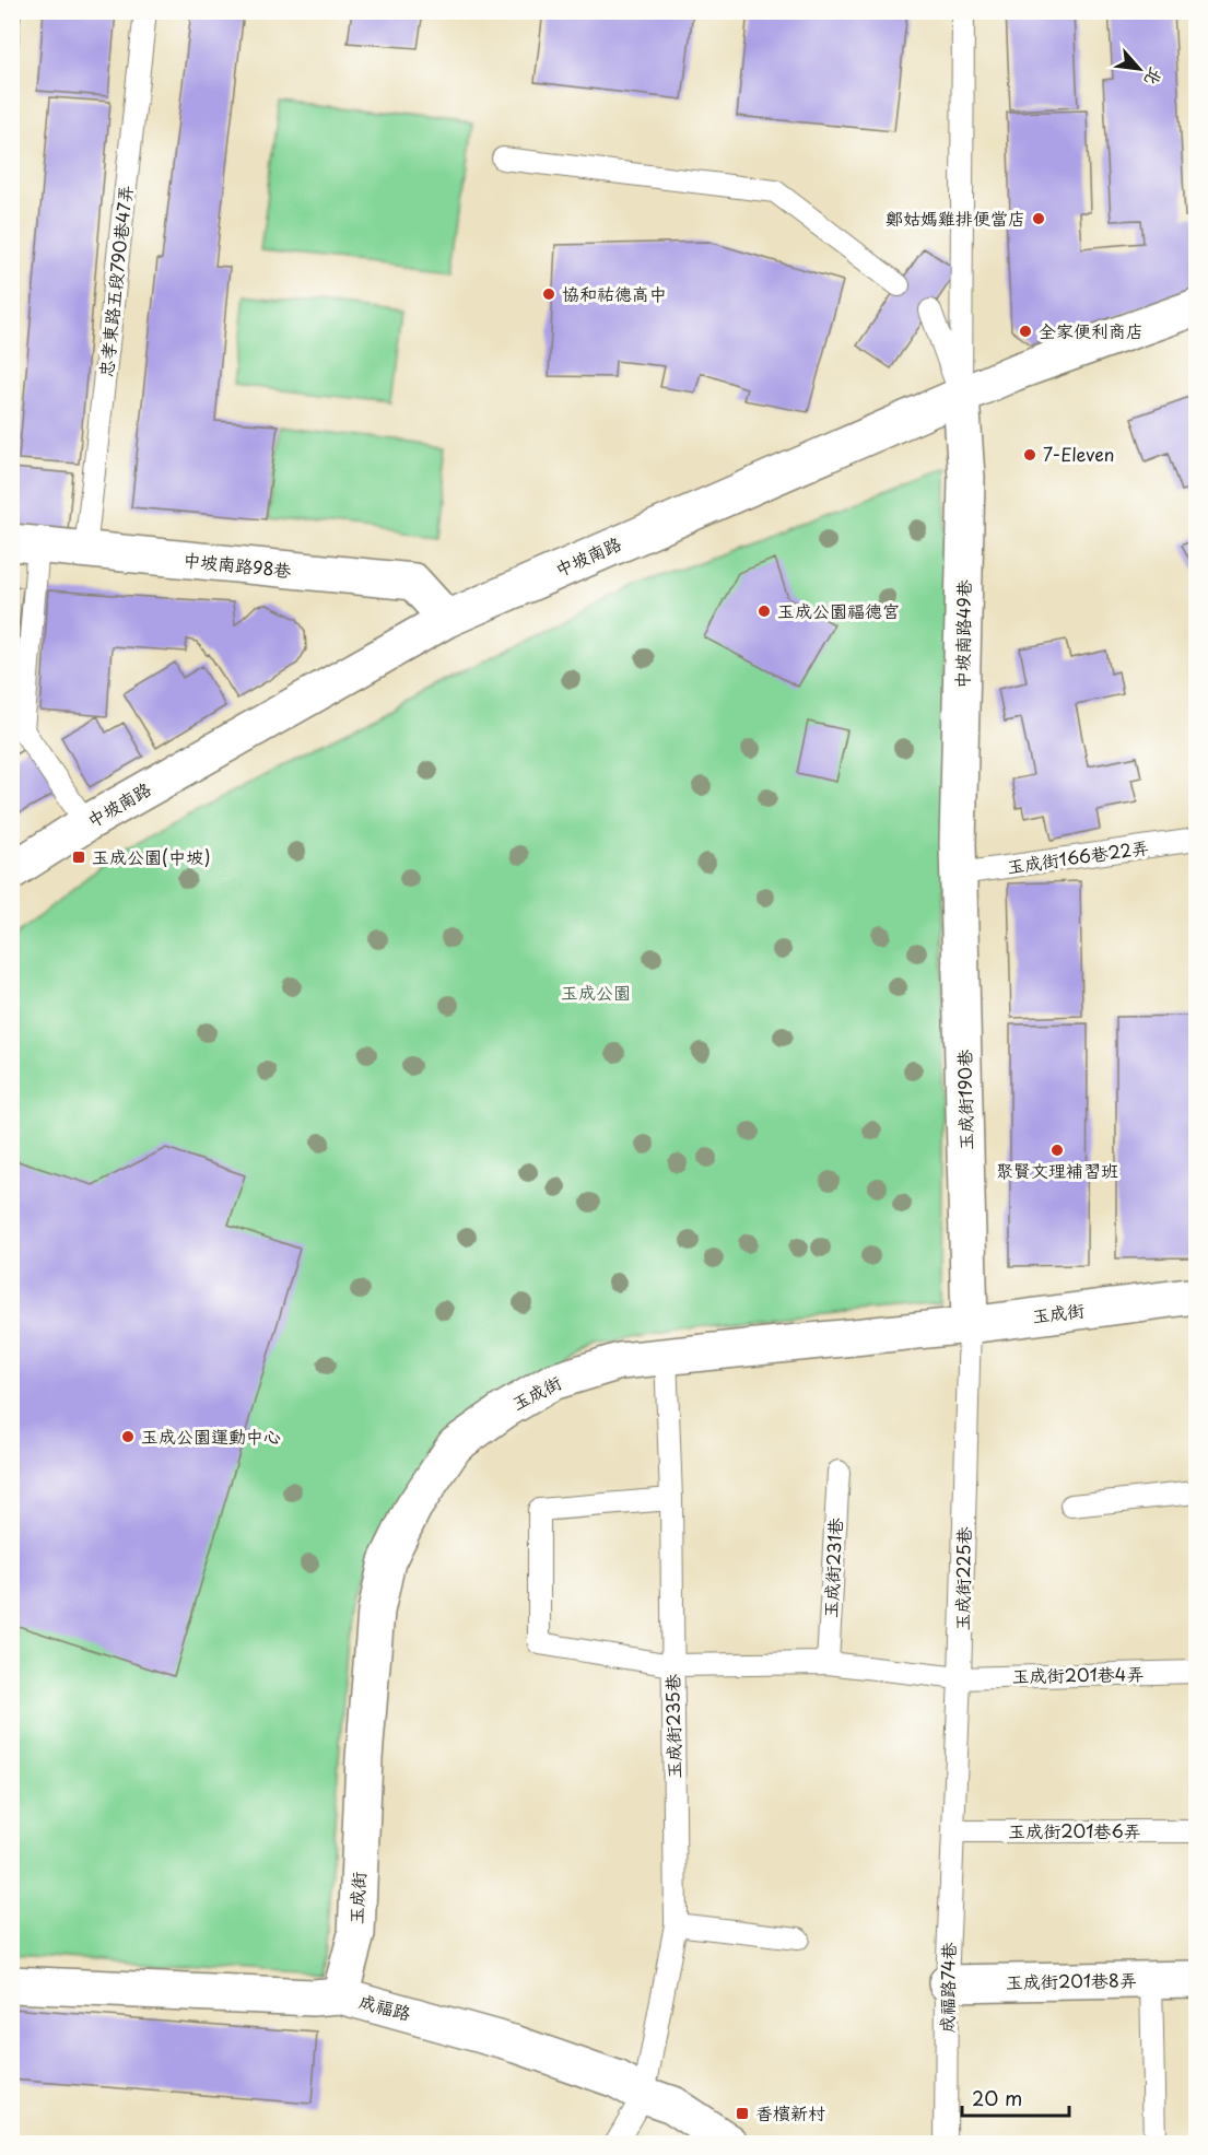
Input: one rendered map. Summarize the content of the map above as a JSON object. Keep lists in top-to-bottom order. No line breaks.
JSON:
{"streets":{"street":["中坡南路","中坡南路98巷","中坡南路49巷","玉成街190巷","玉成街","玉成街201巷8弄","成福路"],"lane":["忠孝東路五段790巷47弄","玉成街166巷22弄","玉成街231巷","玉成街225巷","玉成街201巷4弄","玉成街235巷","玉成街201巷6弄","成福路74巷"]},"crossings":[["忠孝東路五段790巷47弄","中坡南路98巷"],["中坡南路","中坡南路98巷"],["中坡南路","中坡南路49巷"],["中坡南路49巷","玉成街166巷22弄"],["中坡南路49巷","玉成街190巷"],["玉成街166巷22弄","玉成街190巷"],["玉成街190巷","玉成街"],["玉成街190巷","玉成街225巷"],["玉成街","玉成街225巷"],["玉成街","玉成街235巷"],["玉成街","成福路"],["玉成街231巷","玉成街201巷4弄"],["玉成街225巷","玉成街201巷4弄"],["玉成街225巷","玉成街201巷6弄"],["玉成街225巷","成福路74巷"],["玉成街201巷4弄","玉成街235巷"],["玉成街235巷","成福路"],["玉成街201巷6弄","成福路74巷"],["玉成街201巷8弄","成福路74巷"]],"parks":["玉成公園"],"places":{"other":["鄭姑媽雞排便當店","協和祐德高中","全家便利商店","7-Eleven","玉成公園福德宮","聚賢文理補習班","玉成公園運動中心"],"transit":["玉成公園(中坡)","香檳新村"]},"scale_bar":"20 m","north":"bottom right"}
